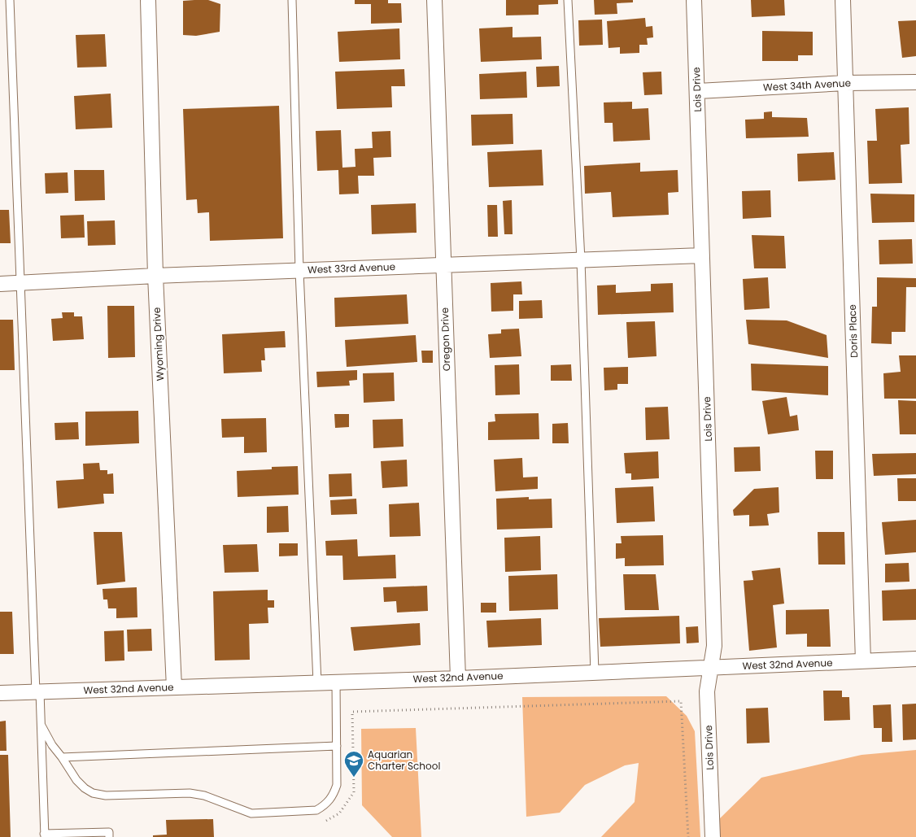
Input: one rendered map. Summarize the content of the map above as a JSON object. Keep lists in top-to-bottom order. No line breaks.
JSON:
{"streets":{"street":["West 34th Avenue","Lois Drive","West 33rd Avenue","Doris Place","Oregon Drive","Wyoming Drive","West 32nd Avenue"]},"crossings":[["West 34th Avenue","Lois Drive"],["West 34th Avenue","Doris Place"],["Lois Drive","West 33rd Avenue"],["Lois Drive","West 32nd Avenue"],["West 33rd Avenue","Oregon Drive"],["West 33rd Avenue","Wyoming Drive"],["Doris Place","West 32nd Avenue"],["Oregon Drive","West 32nd Avenue"],["Wyoming Drive","West 32nd Avenue"]],"places":{"school or university":["Aquarian Charter School"]}}
